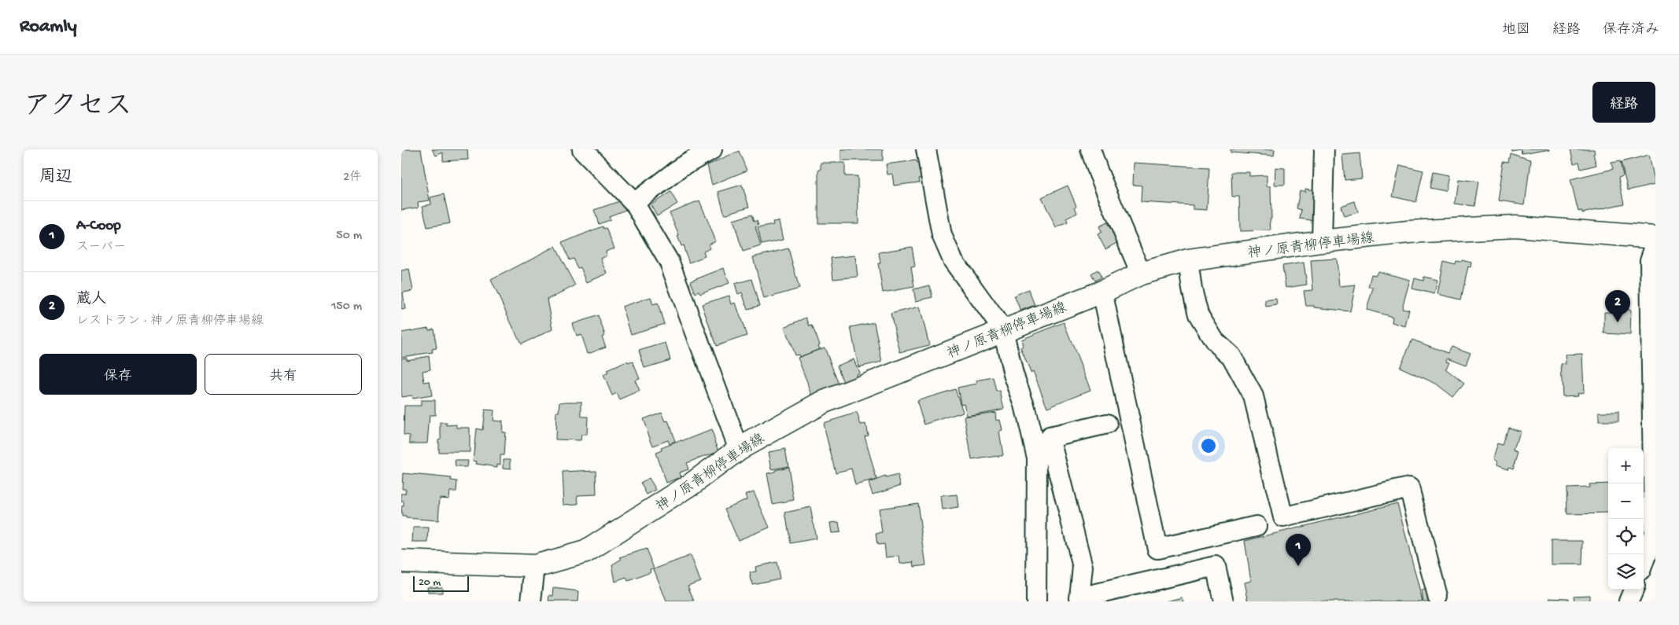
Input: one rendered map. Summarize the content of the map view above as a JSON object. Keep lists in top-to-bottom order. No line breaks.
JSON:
{"streets":{"main road":["神ノ原青柳停車場線"]},"scale_bar":"20 m","page":{"header":"Roamly","nav":["地図","経路","保存済み"],"title":"アクセス","buttons":["経路",["保存","共有"]],"heading":["周辺","2件"],"list":[{"mark":"1","name":"A-Coop","note":"スーパー","value":"50 m"},{"mark":"2","name":"蔵人","note":"レストラン · 神ノ原青柳停車場線","value":"150 m"}],"pins":["2","1"],"map_buttons":["+","−"],"scale":"20 m"}}
